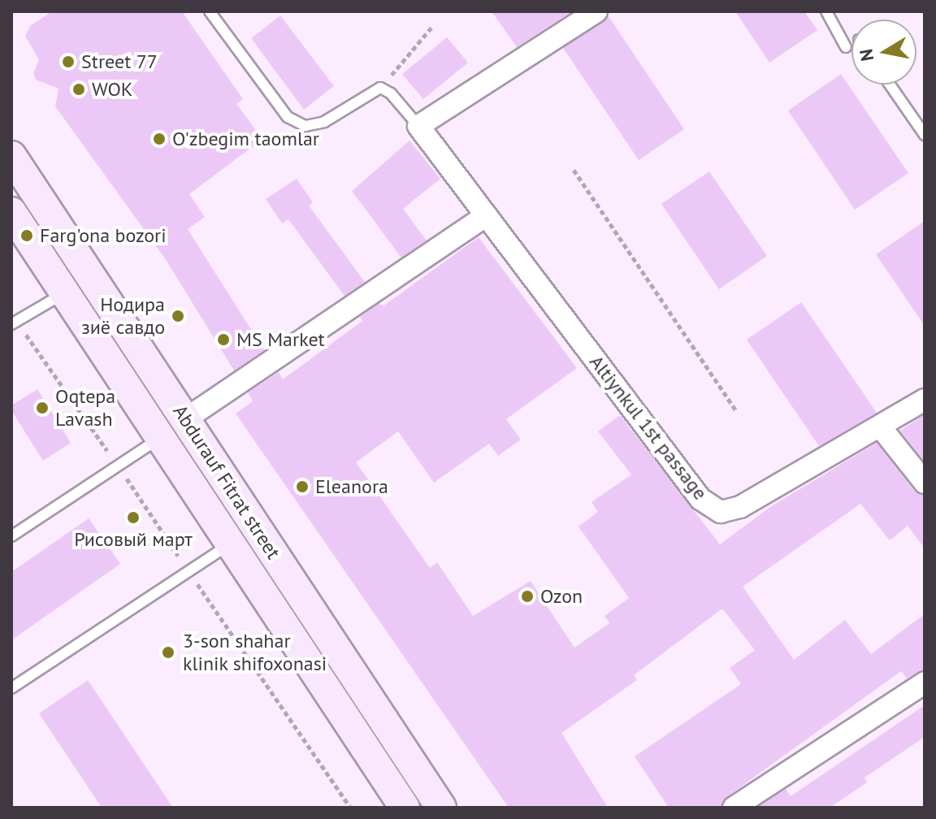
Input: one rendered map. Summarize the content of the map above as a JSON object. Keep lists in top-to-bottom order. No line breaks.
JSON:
{"streets":{"main road":["Abdurauf Fitrat street"],"street":["Altiynkul 1st passage"]},"places":["Street 77","WOK","O'zbegim taomlar","Farg'ona bozori","Нодира зиё савдо","MS Market","Oqtepa Lavash","Eleanora","Рисовый март","Ozon","3-son shahar klinik shifoxonasi"],"north":"left"}
